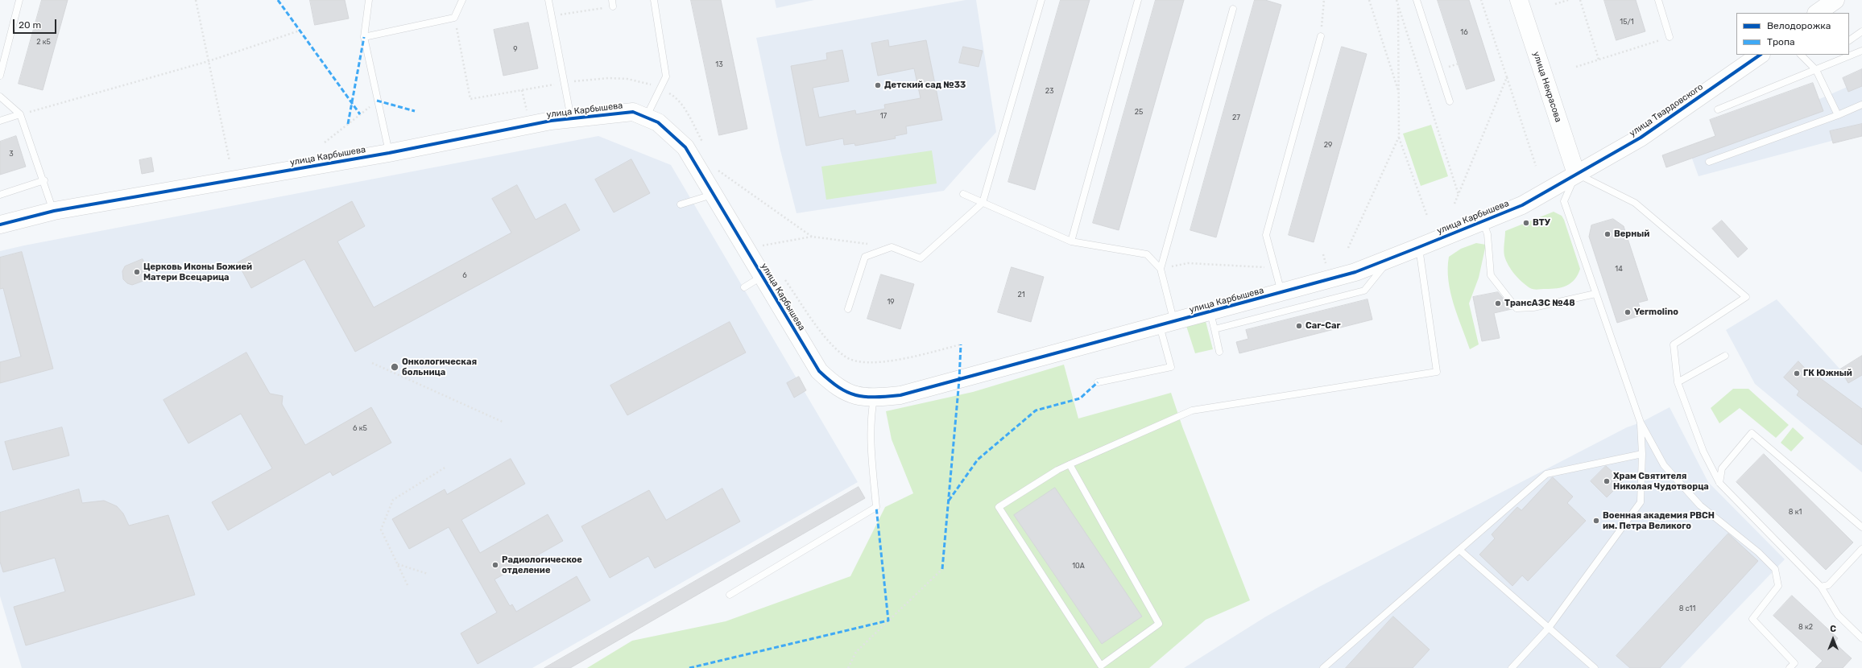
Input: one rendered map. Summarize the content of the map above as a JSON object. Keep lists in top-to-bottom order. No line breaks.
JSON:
{"streets":{"street":["улица Некрасова","улица Карбышева","улица Твардовского"]},"crossings":[["улица Некрасова","улица Карбышева"],["улица Некрасова","улица Твардовского"],["улица Карбышева","улица Твардовского"]],"places":["Детский сад №33","ВТУ","Верный","Церковь Иконы Божией Матери Всецарица","ТрансАЗС №48","Yermolino","Car-Car","Онкологическая больница","ГК Южный","Храм Святителя Николая Чудотворца","Военная академия РВСН им. Петра Великого","Радиологическое отделение"],"house_numbers":["15/1","16","2 к5","9","13","23","25","17","27","29","3","14","6","21","19","6 к5","8 к1","10А","8 с11","8 к2"],"legend":["Велодорожка","Тропа"],"scale_bar":"20 m","north":"top"}
